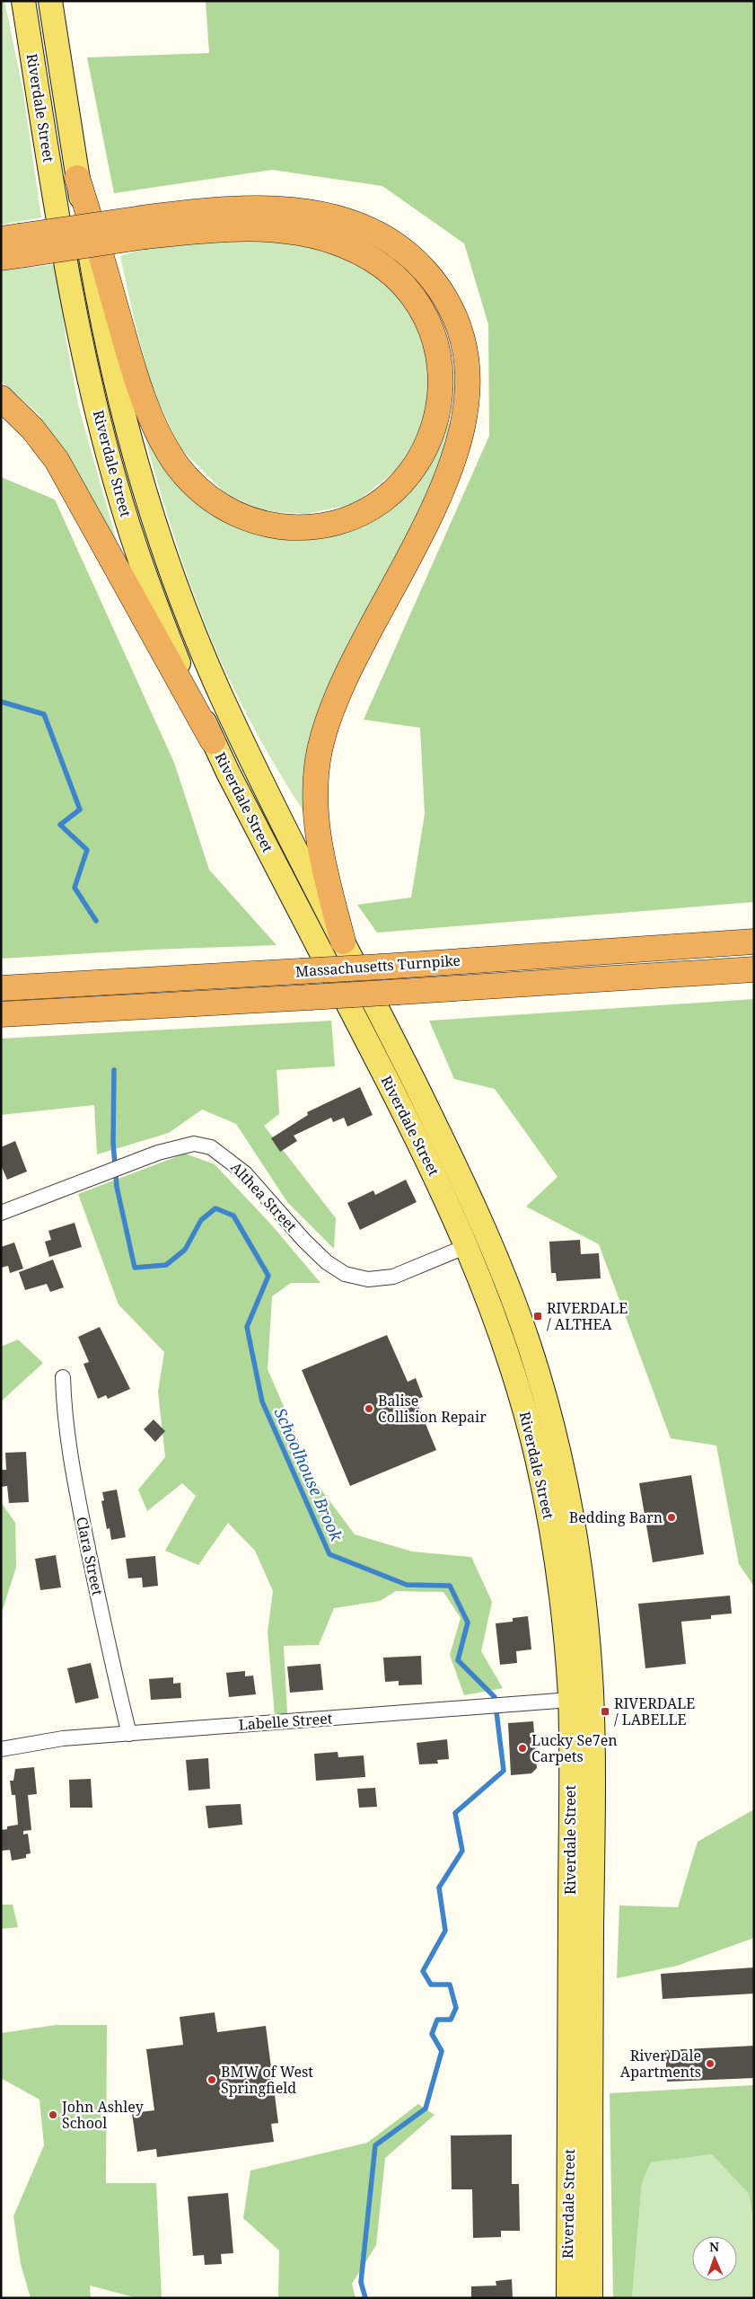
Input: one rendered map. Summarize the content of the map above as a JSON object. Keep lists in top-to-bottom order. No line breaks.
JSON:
{"streets":{"highway":["Massachusetts Turnpike"],"main road":["Riverdale Street"],"street":["Althea Street","Clara Street","Labelle Street"]},"crossings":[["Riverdale Street","Althea Street"],["Riverdale Street","Labelle Street"],["Clara Street","Labelle Street"]],"water":["Schoolhouse Brook"],"places":{"transit":["RIVERDALE / ALTHEA","RIVERDALE / LABELLE"],"other":["Balise Collision Repair","Bedding Barn","Lucky Se7en Carpets","River Dale Apartments","BMW of West Springfield","John Ashley School"]},"north":"top"}
